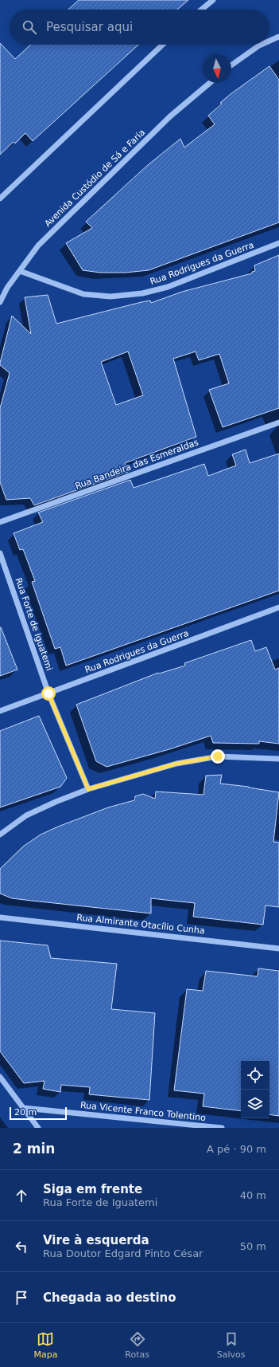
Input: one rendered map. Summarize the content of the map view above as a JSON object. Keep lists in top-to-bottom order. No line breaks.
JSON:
{"streets":{"street":["Avenida Custódio de Sá e Faria","Rua Rodrigues da Guerra","Rua Bandeira das Esmeraldas","Rua Forte de Iguatemi","Rua Almirante Otacílio Cunha","Rua Vicente Franco Tolentino"]},"crossings":[["Avenida Custódio de Sá e Faria","Rua Rodrigues da Guerra"],["Rua Rodrigues da Guerra","Rua Forte de Iguatemi"]],"scale_bar":"20 m","north":"bottom","page":{"search":"Pesquisar aqui","scale":"20 m","heading":["2 min","A pé · 90 m"],"list":[["Siga em frente","Rua Forte de Iguatemi","40 m"],["Vire à esquerda","Rua Doutor Edgard Pinto César","50 m"],"Chegada ao destino"],"nav":["Mapa","Rotas","Salvos"]}}
